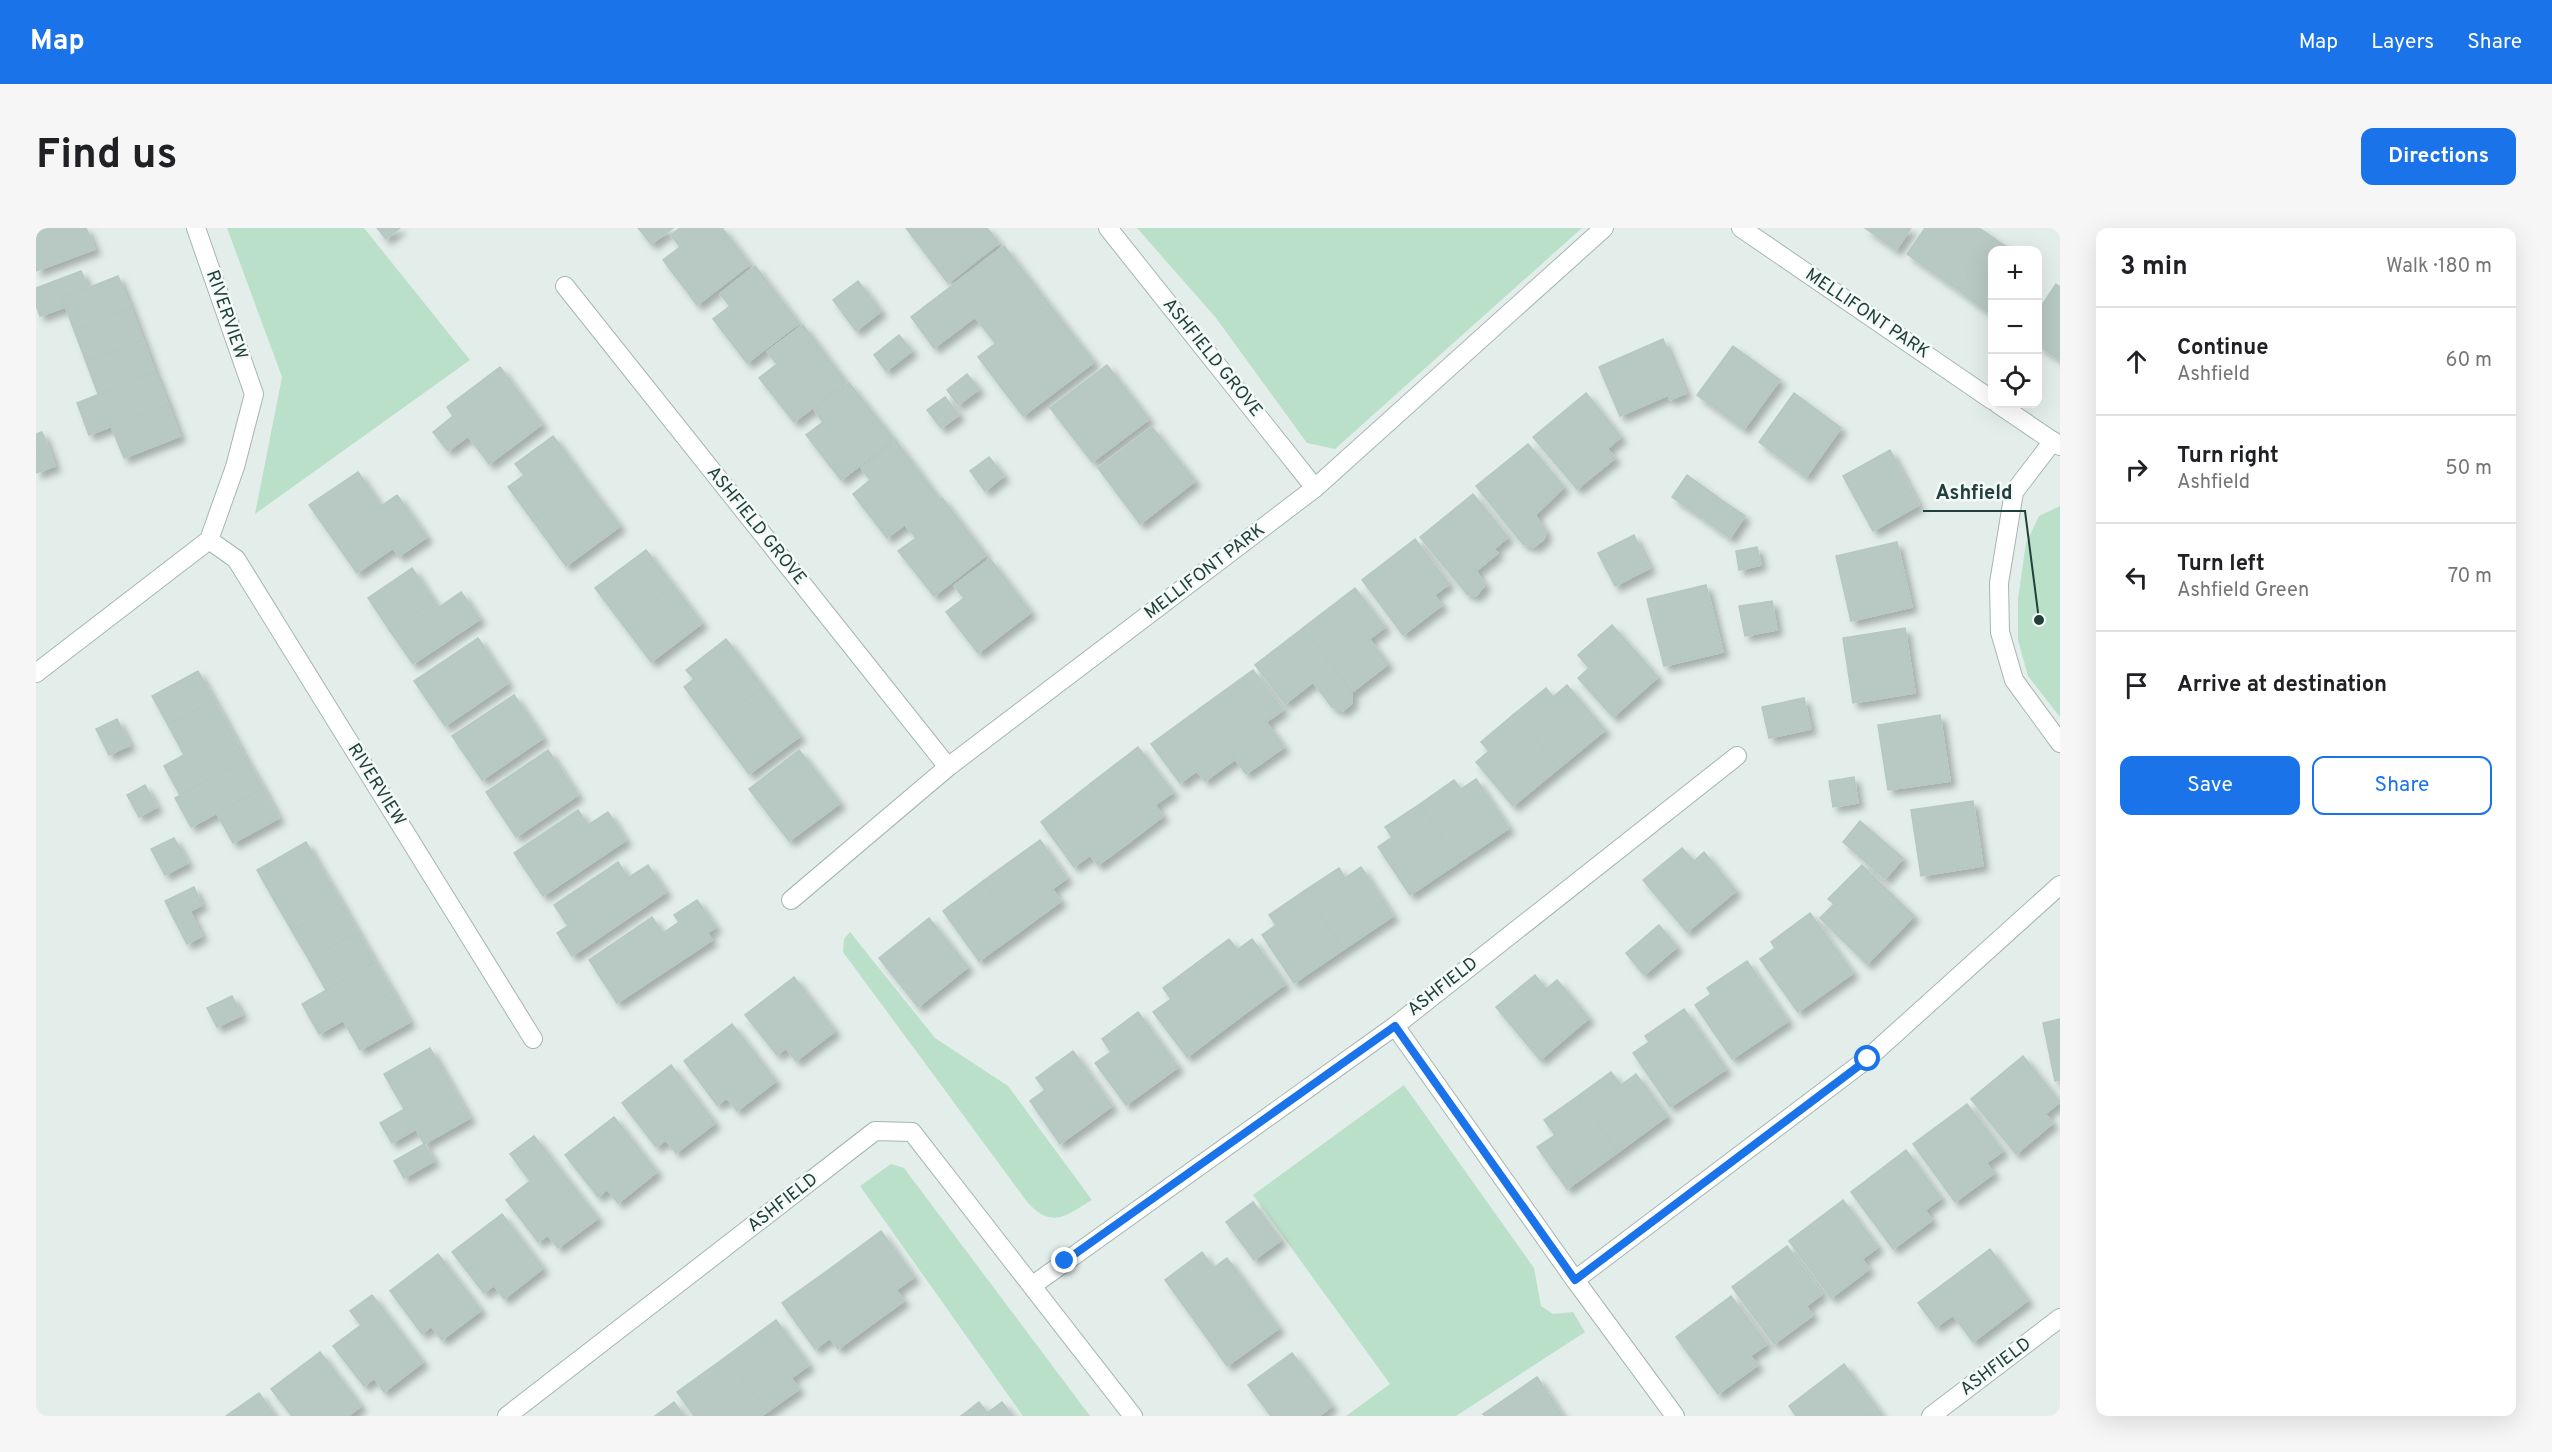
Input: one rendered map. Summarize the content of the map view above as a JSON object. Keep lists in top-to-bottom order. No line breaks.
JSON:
{"streets":{"street":["MELLIFONT PARK","RIVERVIEW","ASHFIELD GROVE","ASHFIELD"]},"crossings":[["MELLIFONT PARK","ASHFIELD GROVE"]],"places":["Ashfield"],"page":{"header":"Map","nav":["Map","Layers","Share"],"buttons":["Directions",["Save","Share"]],"title":"Find us","heading":["3 min","Walk · 180 m"],"map_buttons":["+","−"],"list":[["Continue","Ashfield","60 m"],["Turn right","Ashfield","50 m"],["Turn left","Ashfield Green","70 m"],"Arrive at destination"]}}
